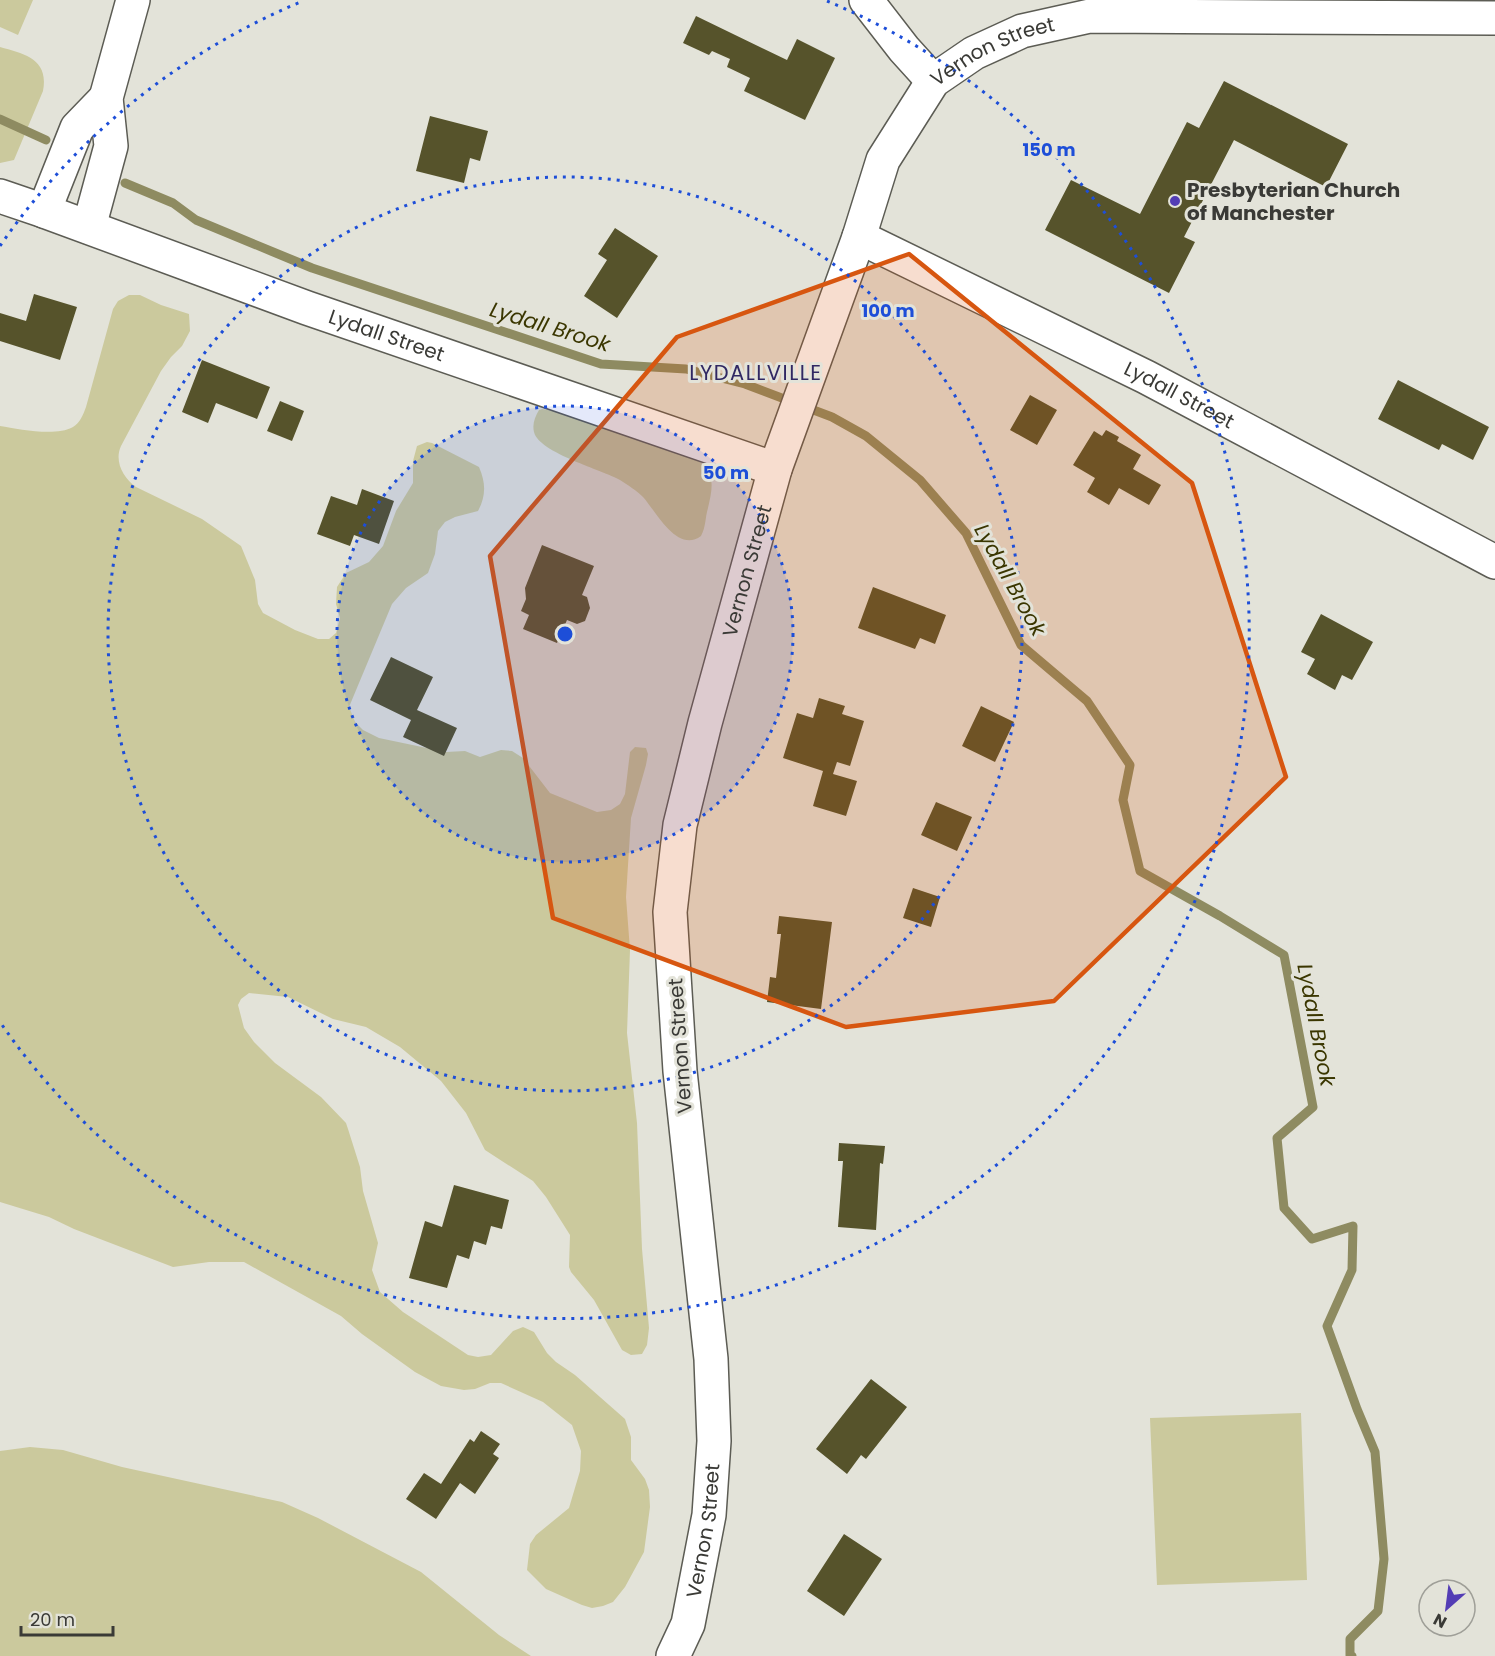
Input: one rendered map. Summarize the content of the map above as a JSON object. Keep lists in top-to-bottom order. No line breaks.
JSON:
{"streets":{"street":["Vernon Street","Lydall Street"]},"crossings":[["Vernon Street","Lydall Street"]],"districts":["LYDALLVILLE"],"water":["Lydall Brook"],"places":["Presbyterian Church of Manchester"],"scale_bar":"20 m","north":"bottom left","rings":["150 m","100 m","50 m"]}
